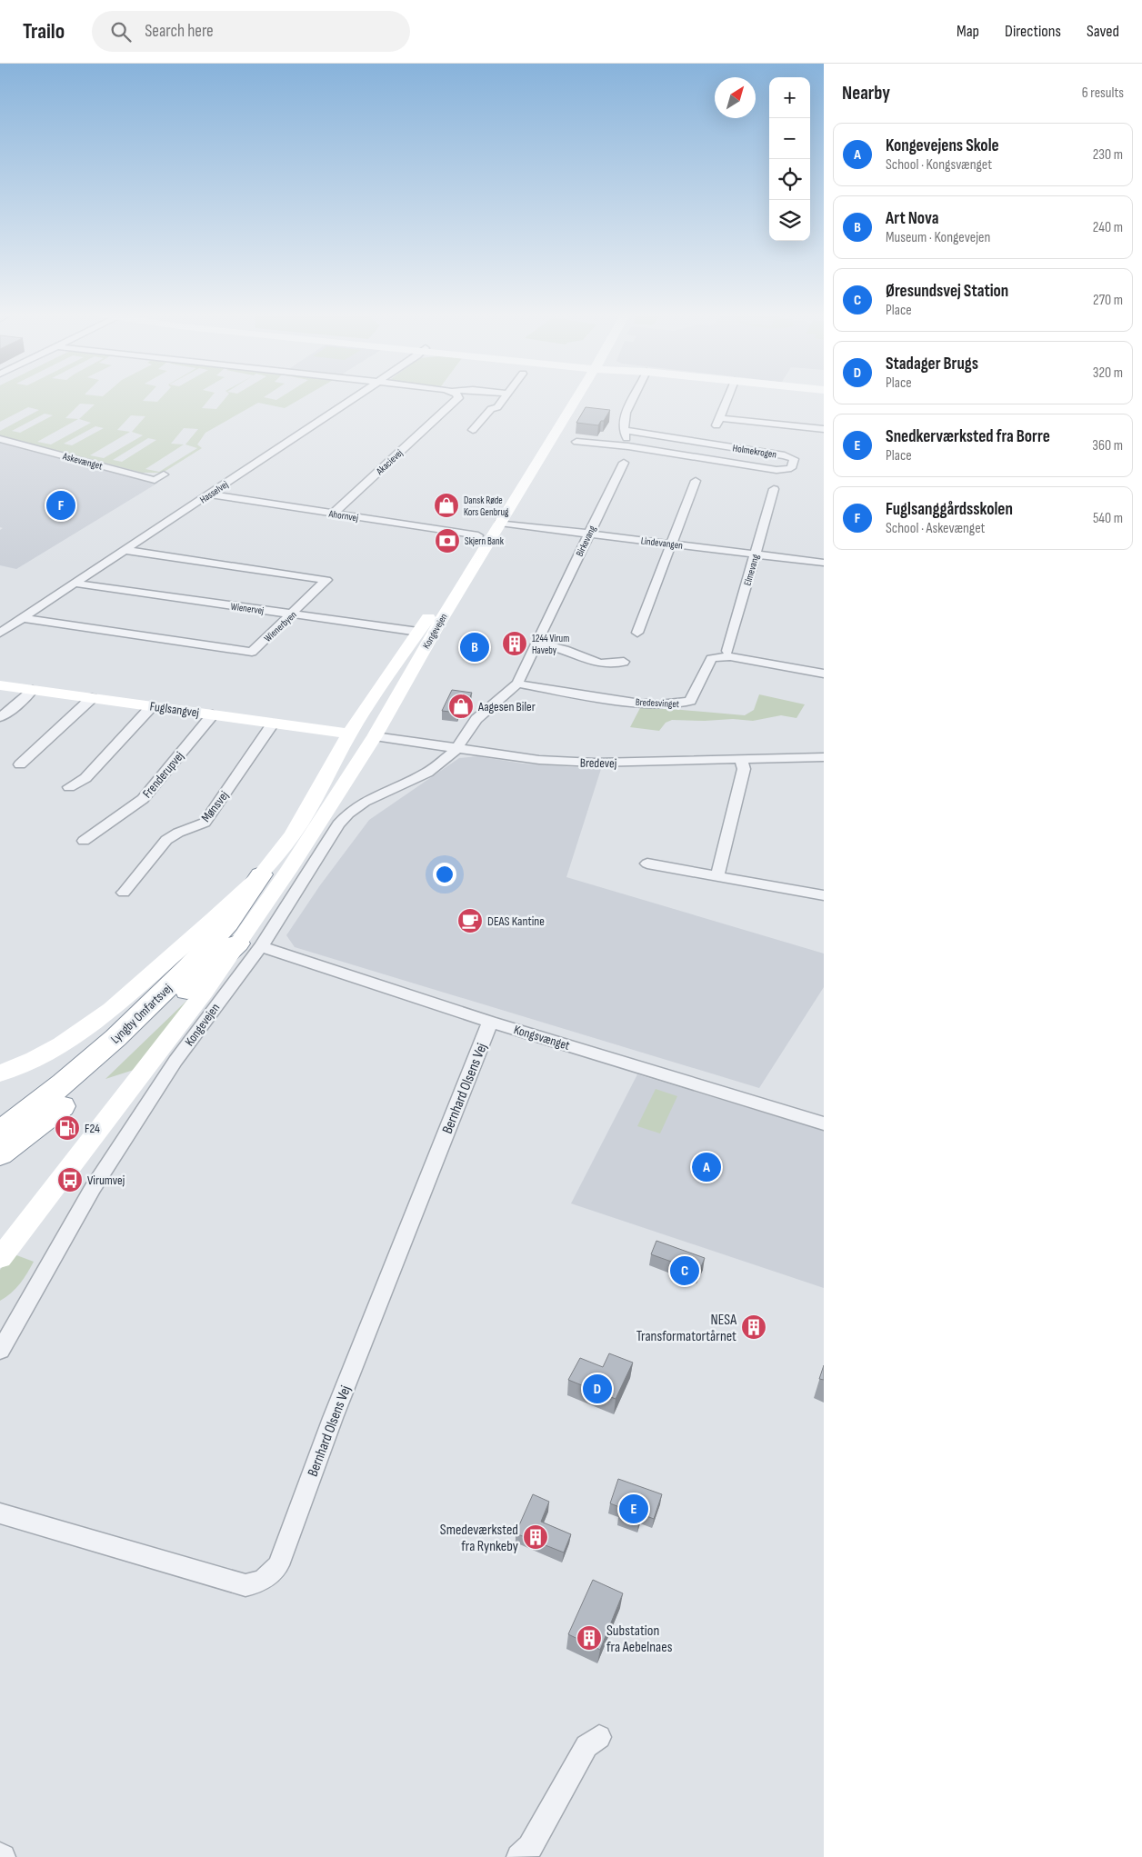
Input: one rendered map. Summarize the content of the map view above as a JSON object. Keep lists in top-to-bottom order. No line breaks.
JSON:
{"streets":{"highway":["Lyngby Omfartsvej"],"main road":["Kongevejen","Fuglsangvej"],"street":["Holmekrogen","Askevænget","Akacievej","Hasselvej","Ahornvej","Birkevang","Lindevangen","Elmevang","Wienervej","Wienerbyen","Bredesvinget","Bredevej","Frenderupvej","Mønsvej","Kongsvænget","Bernhard Olsens Vej"]},"crossings":[["Holmekrogen","Birkevang"],["Akacievej","Ahornvej"],["Hasselvej","Ahornvej"],["Hasselvej","Wienervej"],["Hasselvej","Wienerbyen"],["Ahornvej","Kongevejen"],["Birkevang","Lindevangen"],["Lindevangen","Elmevang"],["Lindevangen","Kongevejen"],["Wienervej","Wienerbyen"],["Wienervej","Kongevejen"],["Kongevejen","Fuglsangvej"],["Kongevejen","Bredevej"],["Kongevejen","Lyngby Omfartsvej"],["Kongevejen","Kongsvænget"],["Fuglsangvej","Frenderupvej"],["Fuglsangvej","Mønsvej"],["Kongsvænget","Bernhard Olsens Vej"]],"places":{"shop":["Dansk Røde Kors Genbrug","Aagesen Biler"],"bank":["Skjern Bank"],"building":["1244 Virum Haveby","NESA Transformatortårnet","Smedeværksted fra Rynkeby","Substation fra Aebelnaes"],"cafe":["DEAS Kantine"],"fuel station":["F24"],"bus stop":["Virumvej"]},"north":"top right","page":{"header":"Trailo","search":"Search here","nav":["Map","Directions","Saved"],"heading":["Nearby","6 results"],"map_buttons":["+","−"],"list":[{"mark":"A","name":"Kongevejens Skole","note":"School · Kongsvænget","value":"230 m"},{"mark":"B","name":"Art Nova","note":"Museum · Kongevejen","value":"240 m"},{"mark":"C","name":"Øresundsvej Station","note":"Place","value":"270 m"},{"mark":"D","name":"Stadager Brugs","note":"Place","value":"320 m"},{"mark":"E","name":"Snedkerværksted fra Borre","note":"Place","value":"360 m"},{"mark":"F","name":"Fuglsanggårdsskolen","note":"School · Askevænget","value":"540 m"}],"pins":["F","B","A","C","D","E"]}}
